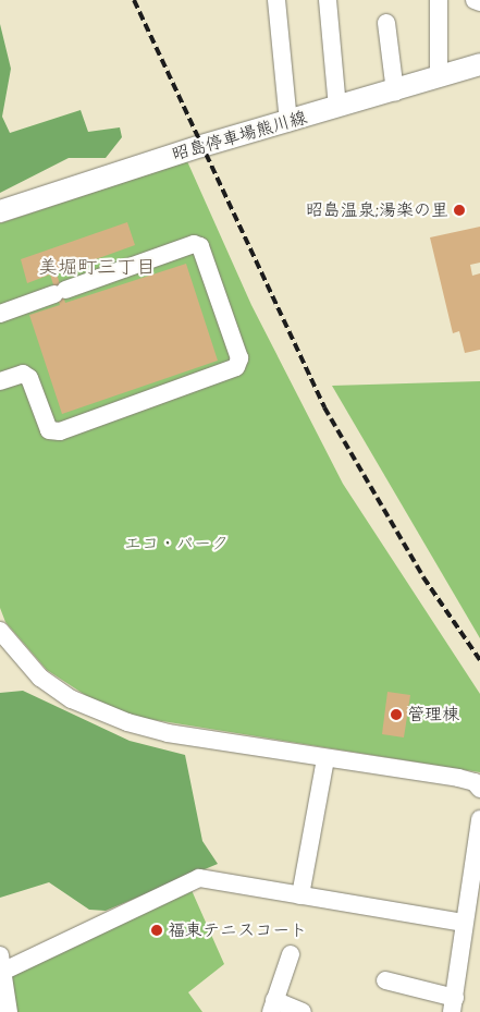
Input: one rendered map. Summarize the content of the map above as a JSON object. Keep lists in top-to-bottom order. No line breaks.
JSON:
{"streets":{"main road":["昭島停車場熊川線"]},"districts":["美堀町三丁目"],"parks":["エコ・パーク"],"places":["昭島温泉;湯楽の里","管理棟","福東テニスコート"]}
